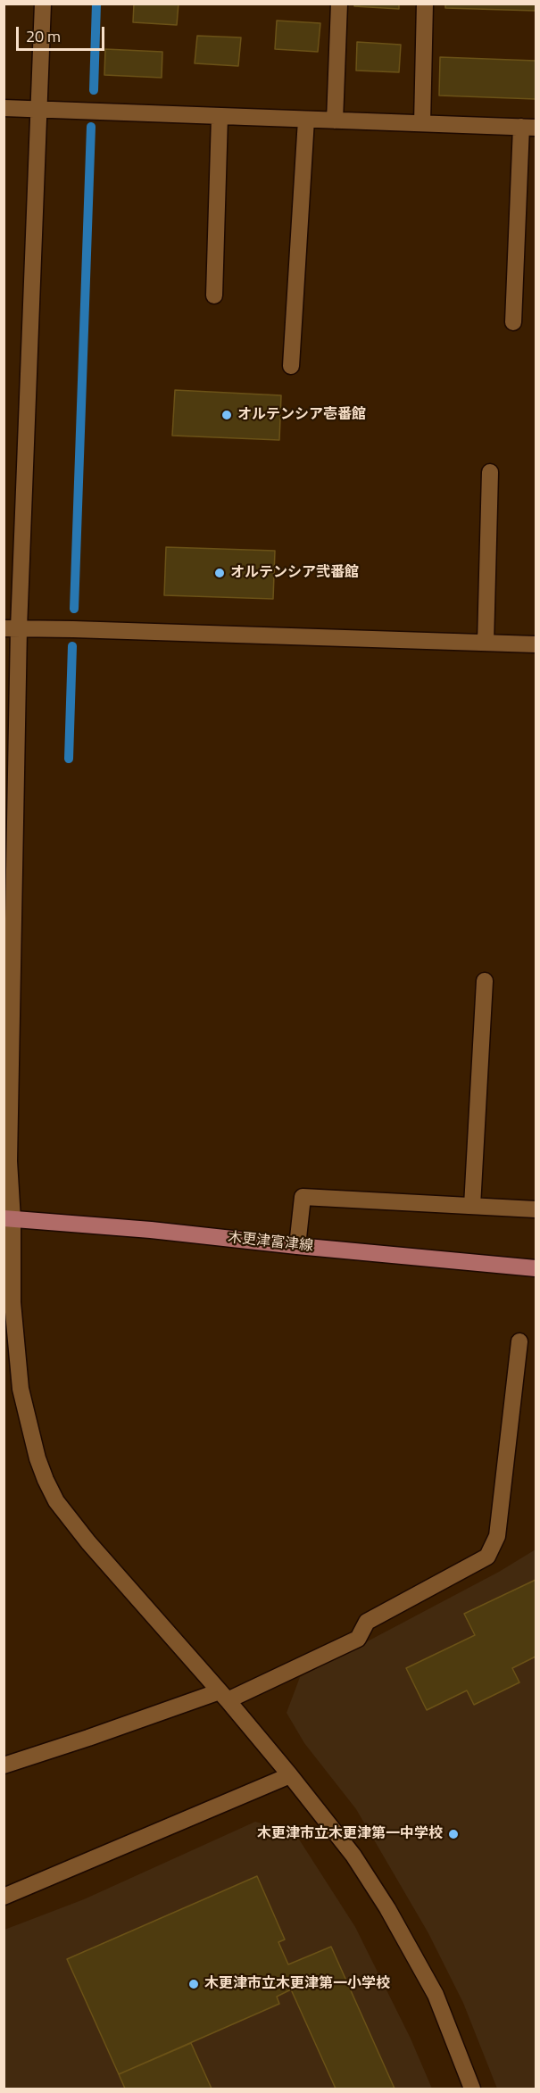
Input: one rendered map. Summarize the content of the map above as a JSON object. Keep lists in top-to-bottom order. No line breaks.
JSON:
{"streets":{"main road":["木更津富津線"]},"places":["オルテンシア壱番館","オルテンシア弐番館","木更津市立木更津第一中学校","木更津市立木更津第一小学校"],"scale_bar":"20 m"}
